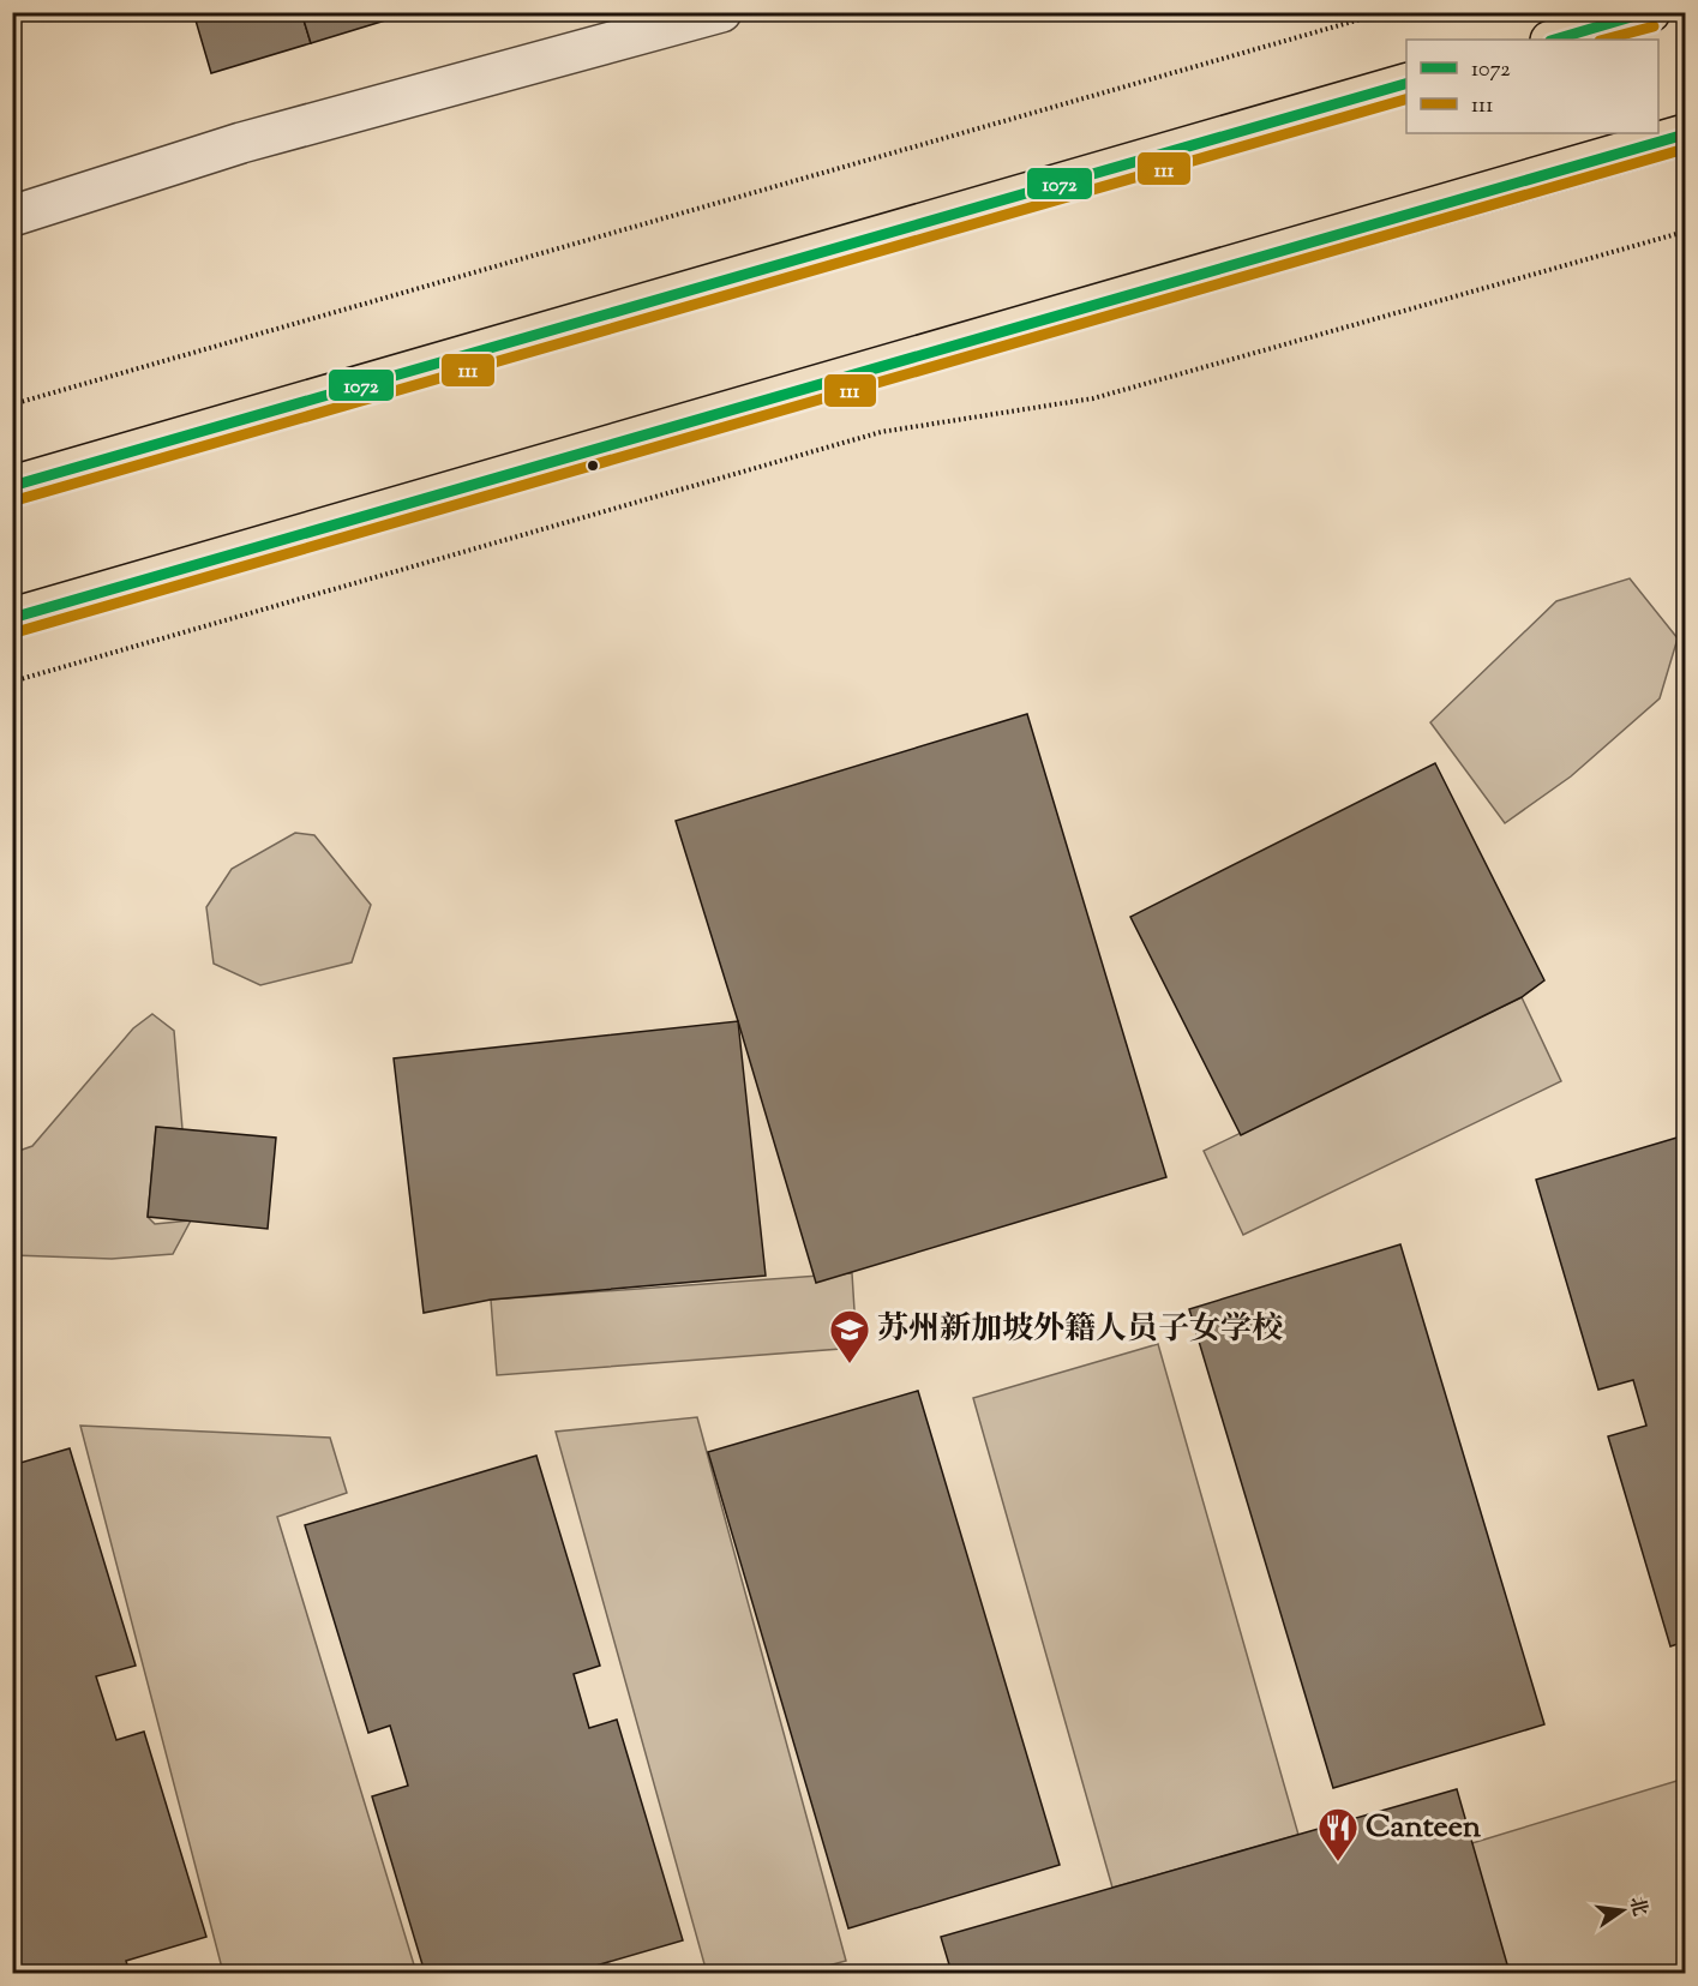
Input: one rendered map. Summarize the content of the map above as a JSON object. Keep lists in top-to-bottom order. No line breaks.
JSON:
{"places":{"school or university":["苏州新加坡外籍人员子女学校"],"restaurant":["Canteen"]},"lines":["transit line 1072","transit line 111"],"legend":["1072","111"],"north":"right"}
